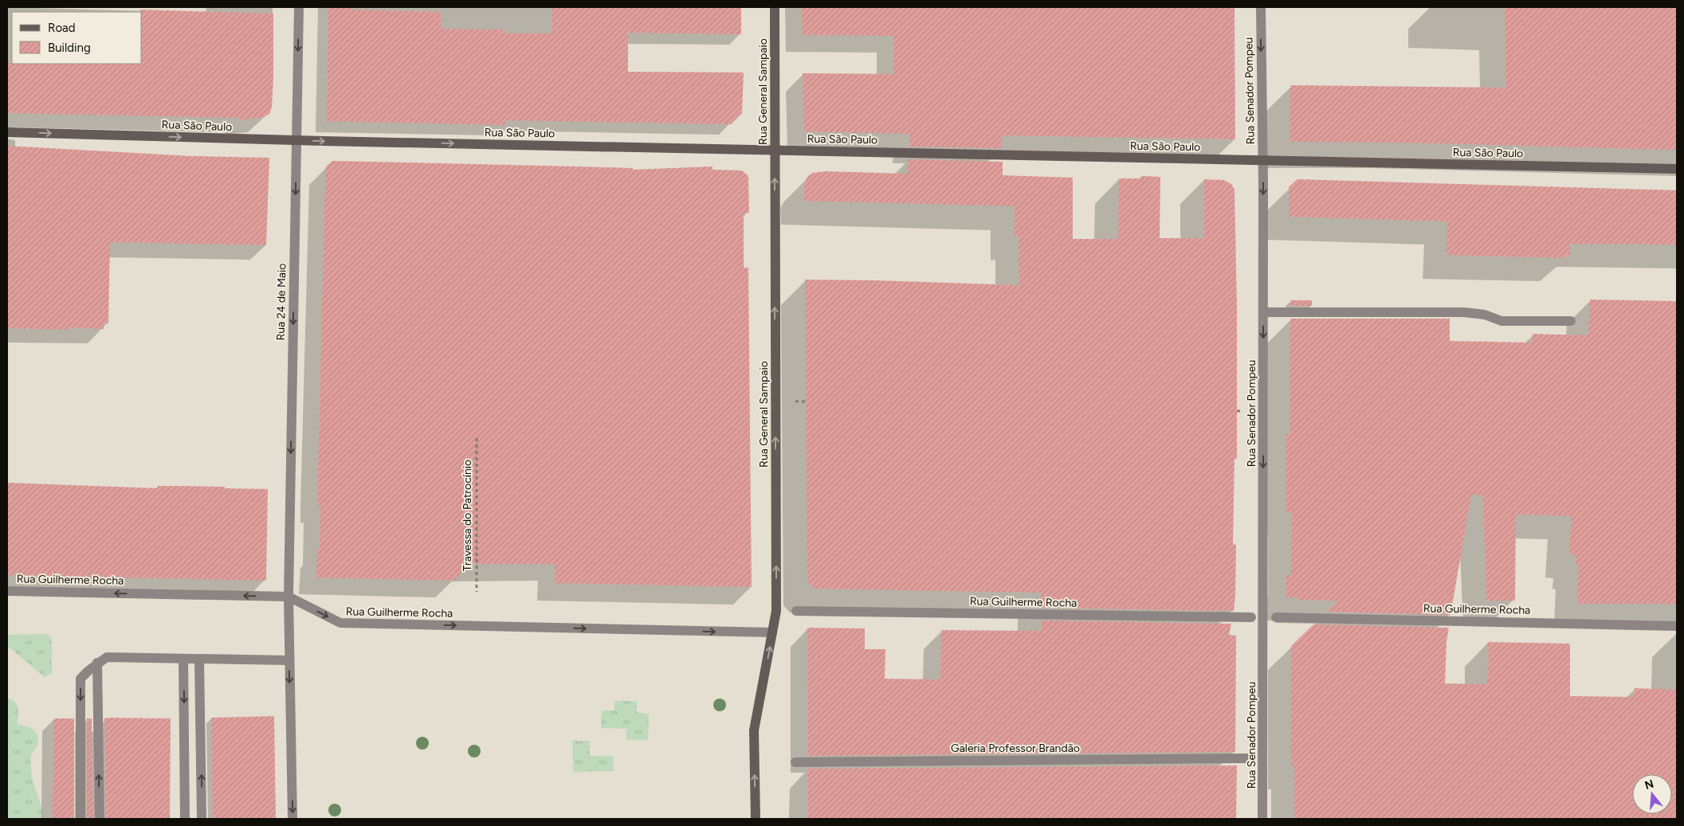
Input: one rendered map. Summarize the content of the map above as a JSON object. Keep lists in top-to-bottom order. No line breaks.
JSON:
{"streets":{"main road":["Rua General Sampaio","Rua São Paulo"],"street":["Rua Senador Pompeu","Rua 24 de Maio","Rua Guilherme Rocha","Galeria Professor Brandão"],"path":["Travessa do Patrocínio"]},"crossings":[["Rua Senador Pompeu","Rua São Paulo"],["Rua General Sampaio","Rua São Paulo"],["Rua General Sampaio","Rua Guilherme Rocha"],["Rua São Paulo","Rua 24 de Maio"],["Rua 24 de Maio","Rua Guilherme Rocha"]],"one_way":["Rua Senador Pompeu","Rua General Sampaio","Rua São Paulo","Rua 24 de Maio"],"legend":["Road","Building"],"north":"top"}
